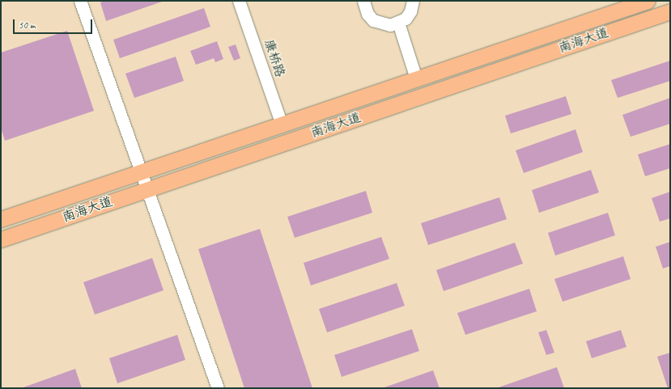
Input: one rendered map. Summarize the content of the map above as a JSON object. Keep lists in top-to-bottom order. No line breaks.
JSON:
{"streets":{"main road":["南海大道"],"street":["康桥路"]},"crossings":[["南海大道","康桥路"]],"scale_bar":"50 m"}
